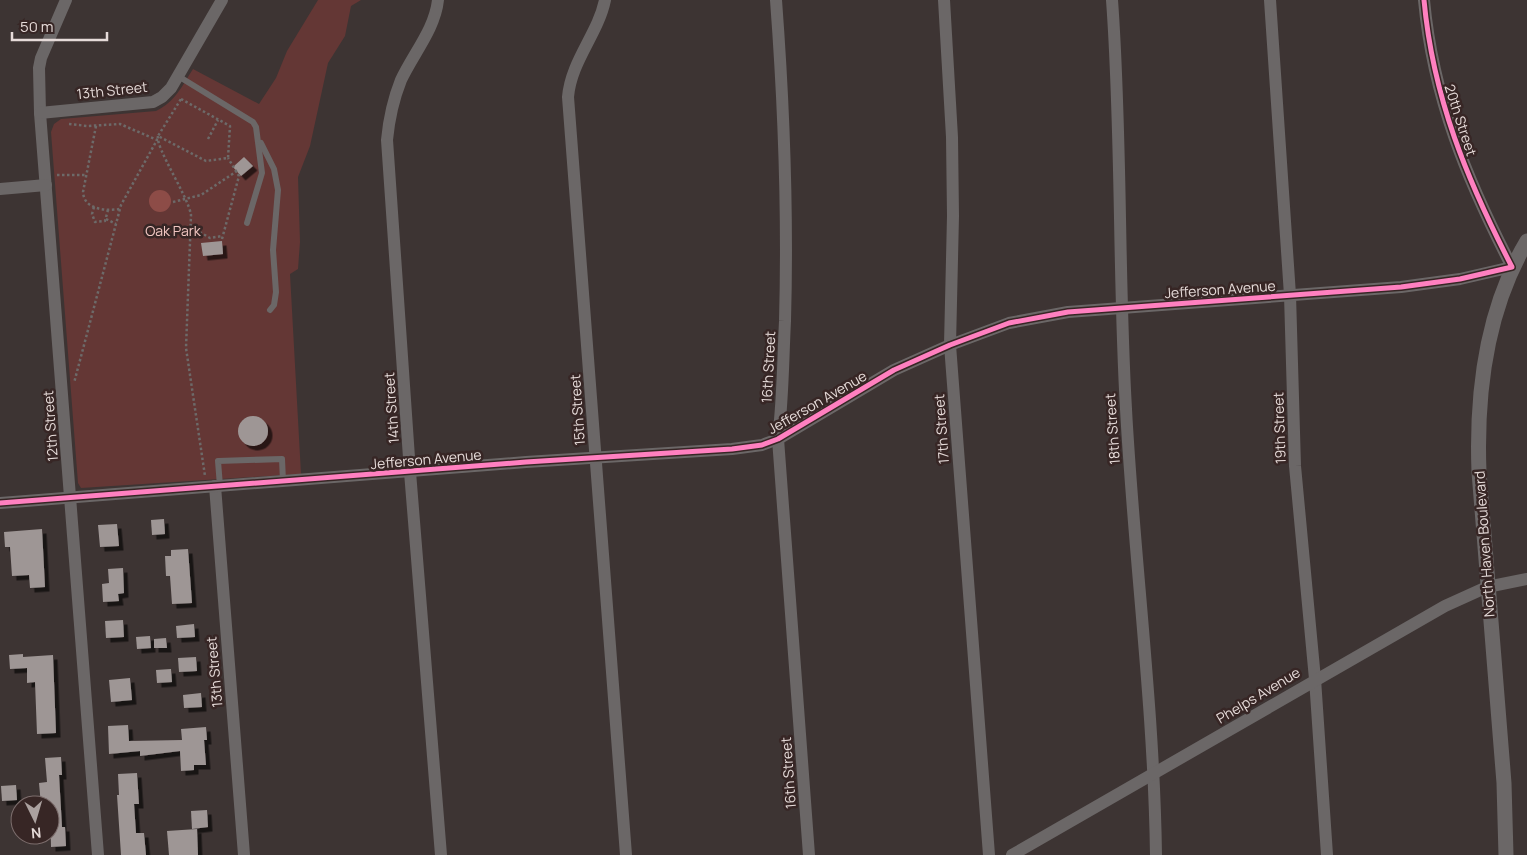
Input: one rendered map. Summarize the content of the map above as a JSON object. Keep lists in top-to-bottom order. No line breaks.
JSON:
{"streets":{"street":["13th Street","20th Street","Jefferson Avenue","16th Street","14th Street","15th Street","12th Street","19th Street","17th Street","18th Street","North Haven Boulevard","Phelps Avenue"]},"crossings":[["13th Street","Jefferson Avenue"],["13th Street","12th Street"],["20th Street","Jefferson Avenue"],["20th Street","North Haven Boulevard"],["Jefferson Avenue","16th Street"],["Jefferson Avenue","14th Street"],["Jefferson Avenue","15th Street"],["Jefferson Avenue","12th Street"],["Jefferson Avenue","19th Street"],["Jefferson Avenue","17th Street"],["Jefferson Avenue","18th Street"],["Jefferson Avenue","North Haven Boulevard"],["19th Street","Phelps Avenue"],["18th Street","Phelps Avenue"],["North Haven Boulevard","Phelps Avenue"]],"parks":["Oak Park"],"scale_bar":"50 m","north":"bottom"}
